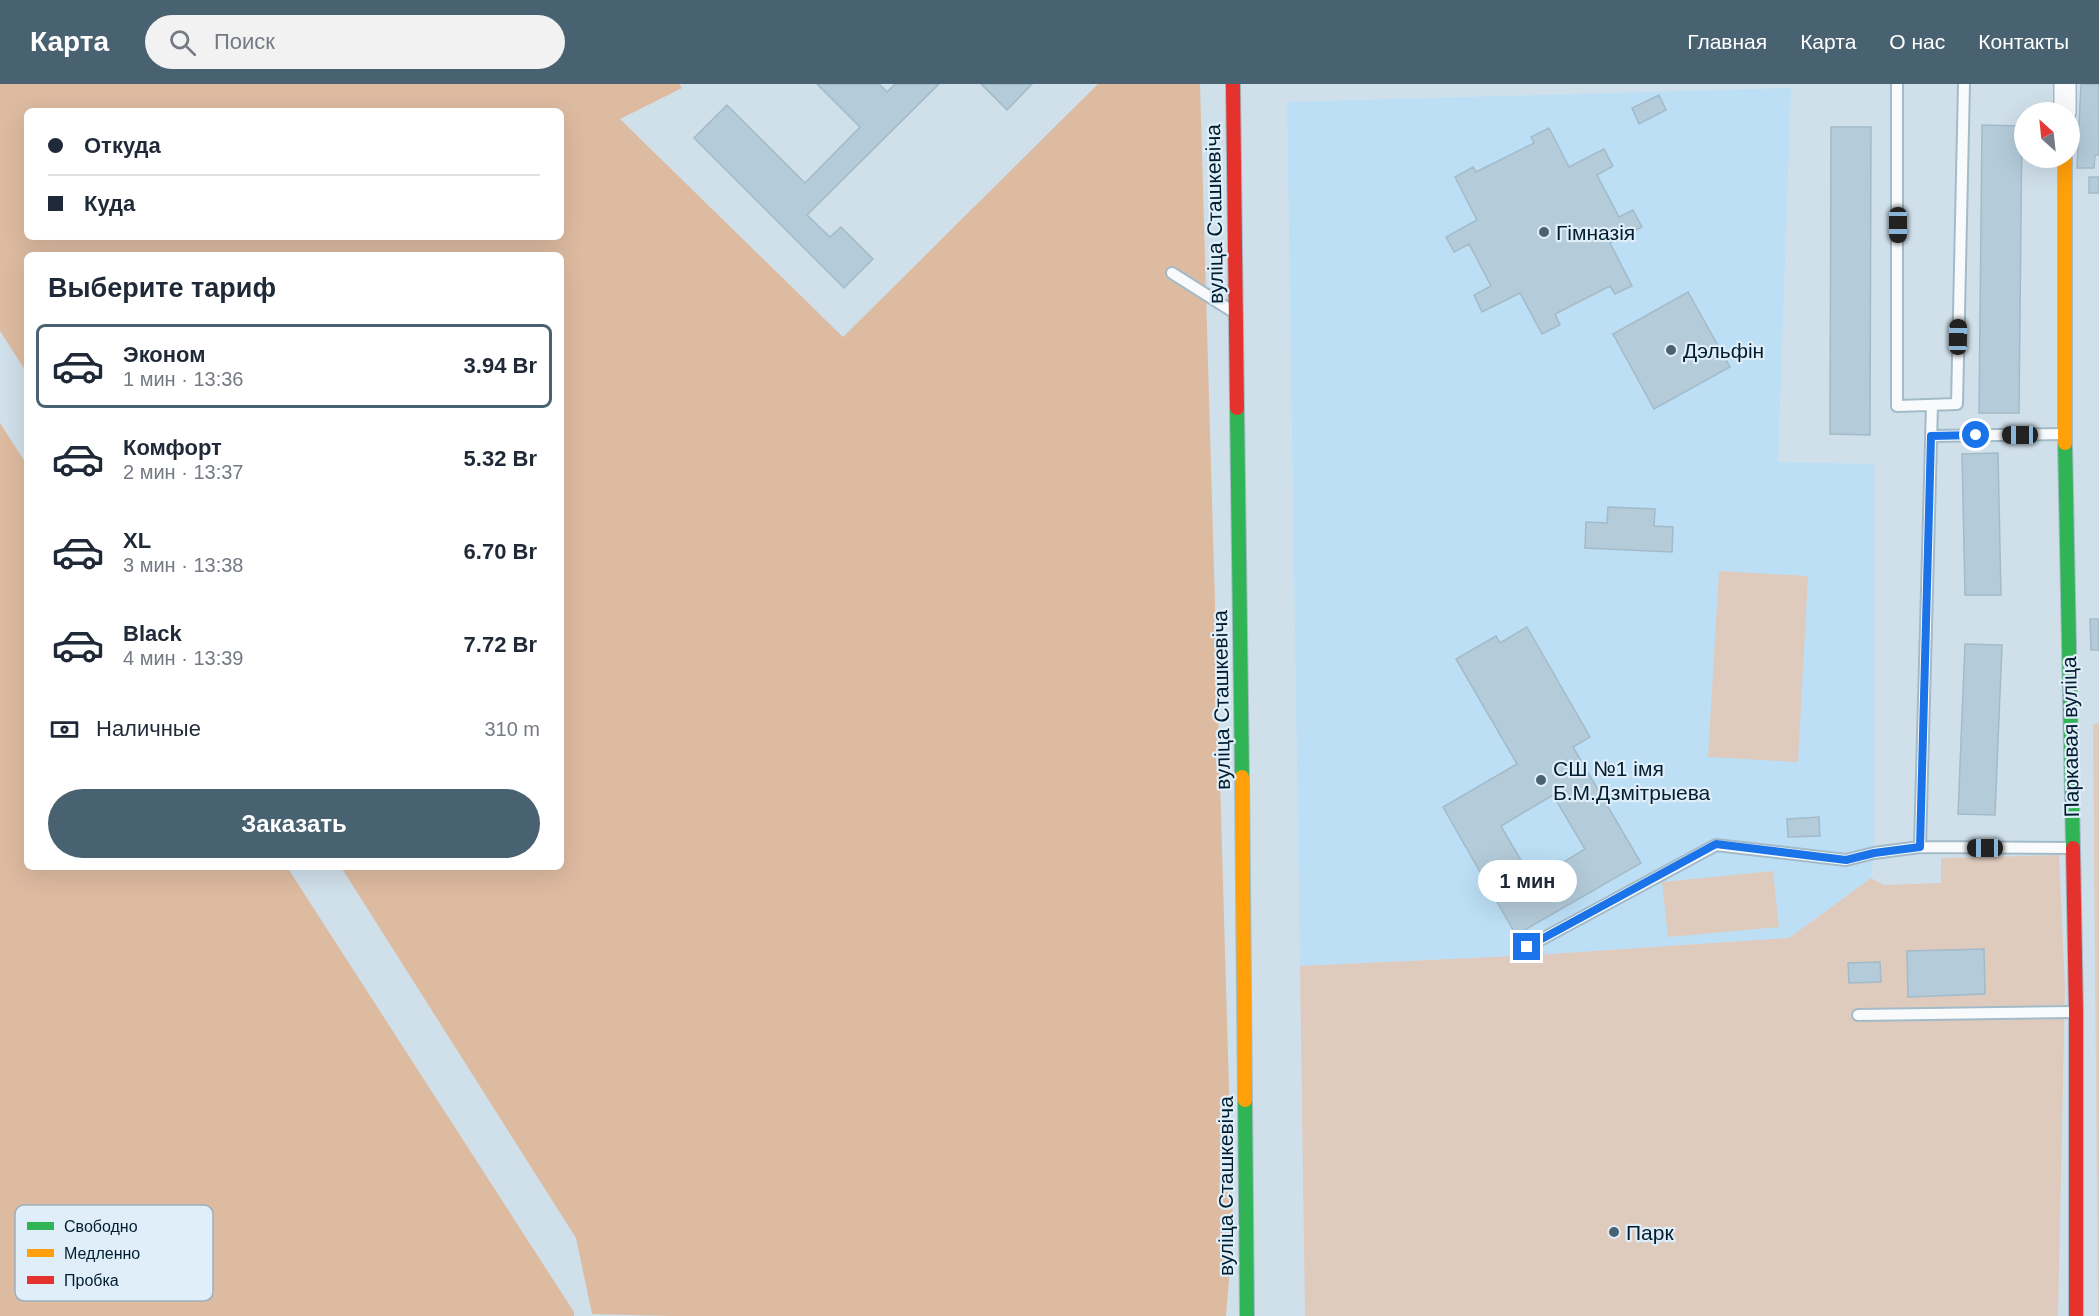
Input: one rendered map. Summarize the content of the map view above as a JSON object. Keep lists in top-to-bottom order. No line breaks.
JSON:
{"streets":{"street":["вуліца Сташкевіча","Паркавая вуліца"]},"places":["Гімназія","Дэльфін","СШ №1 імя Б.М.Дзмітрыева","Парк"],"legend":["Свободно","Медленно","Пробка"],"north":"top left","page":{"header":"Карта","search":"Поиск","nav":["Главная","Карта","О нас","Контакты"],"banner":["Откуда","Куда"],"heading":"Выберите тариф","list":[{"name":"Эконом","note":"1 мин · 13:36","value":"3.94 Br"},{"name":"Комфорт","note":"2 мин · 13:37","value":"5.32 Br"},{"name":"XL","note":"3 мин · 13:38","value":"6.70 Br"},{"name":"Black","note":"4 мин · 13:39","value":"7.72 Br"}],"pay":["Наличные","310 m"],"buttons":"Заказать","bubble":"1 мин"}}
